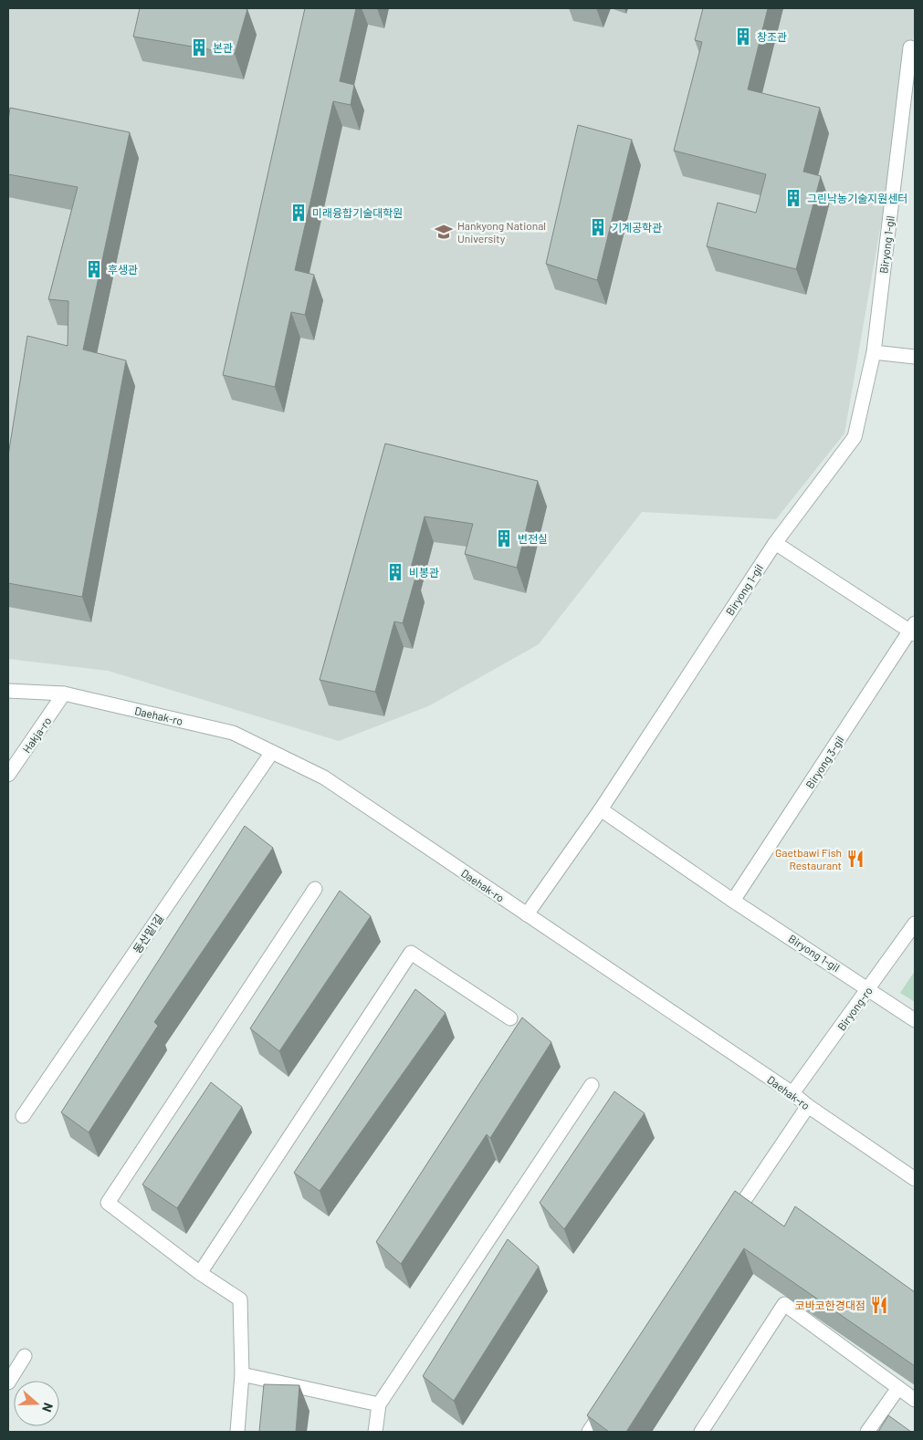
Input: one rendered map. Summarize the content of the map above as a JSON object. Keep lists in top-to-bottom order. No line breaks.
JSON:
{"streets":{"street":["Biryong 1-gil","Daehak-ro","Hakja-ro","Biryong 3-gil","동산밑1길","Biryong-ro"]},"crossings":[["Biryong 1-gil","Biryong 3-gil"],["Biryong 1-gil","Biryong-ro"],["Daehak-ro","Hakja-ro"],["Daehak-ro","동산밑1길"],["Daehak-ro","Biryong-ro"]],"places":{"building":["창조관","본관","그린낙농기술지원센터","미래융합기술대학원","기계공학관","후생관","변전실","비봉관"],"school or university":["Hankyong National University"],"restaurant":["Gaetbawi Fish Restaurant","코바코한경대점"]},"north":"right"}
